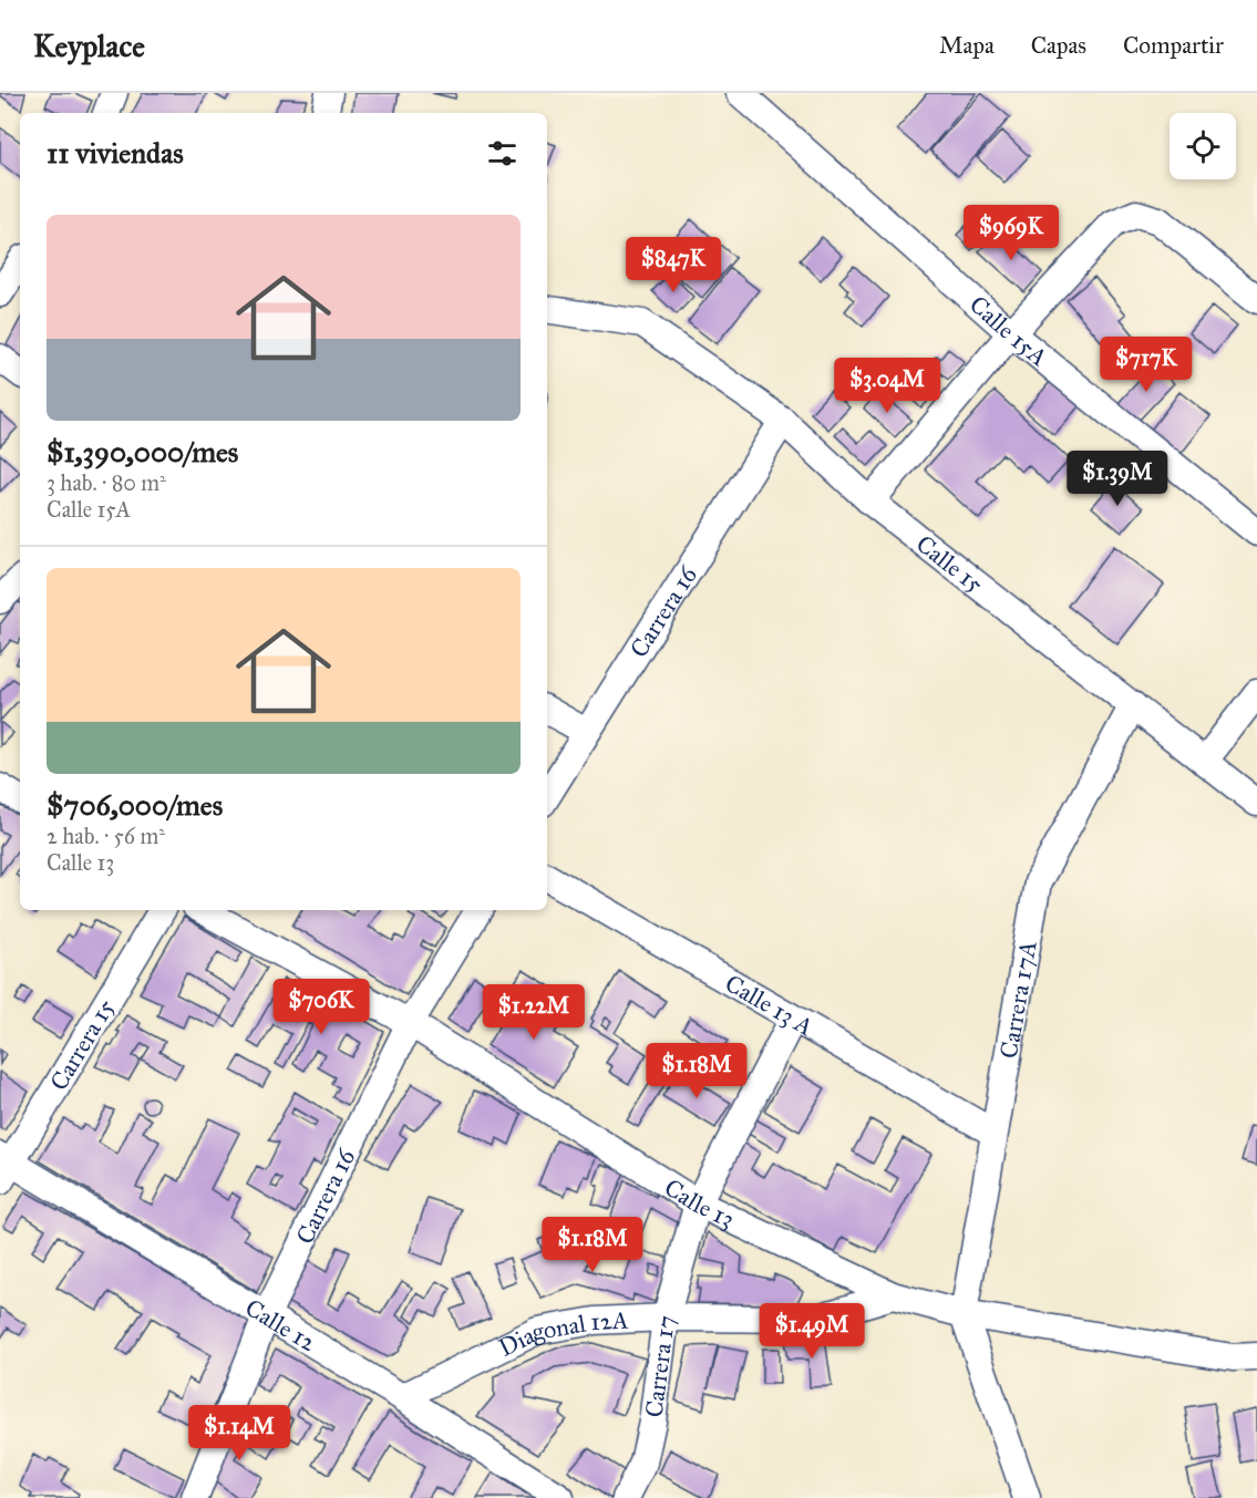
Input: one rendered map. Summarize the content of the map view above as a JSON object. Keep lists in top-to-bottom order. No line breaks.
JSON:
{"streets":{"street":["Calle 15A","Calle 15","Carrera 16","Carrera 17A","Calle 13 A","Carrera 15","Calle 13","Calle 12","Diagonal 12A","Carrera 17"]},"crossings":[["Calle 15","Carrera 16"],["Calle 15","Carrera 17A"],["Carrera 16","Calle 13"],["Carrera 16","Calle 12"],["Carrera 17A","Calle 13 A"],["Carrera 17A","Calle 13"],["Calle 13 A","Carrera 17"],["Carrera 15","Calle 12"],["Calle 13","Diagonal 12A"],["Calle 13","Carrera 17"],["Calle 12","Diagonal 12A"],["Diagonal 12A","Carrera 17"]],"page":{"header":"Keyplace","nav":["Mapa","Capas","Compartir"],"heading":"11 viviendas","list":[{"name":"$1,390,000/mes","note":"3 hab. · 80 m² · Calle 15A"},{"name":"$706,000/mes","note":"2 hab. · 56 m² · Calle 13"}],"price":["$969K","$847K","$717K","$3.04M","$1.39M","$706K","$1.22M","$1.18M","$1.18M","$1.49M","$1.14M"]}}
